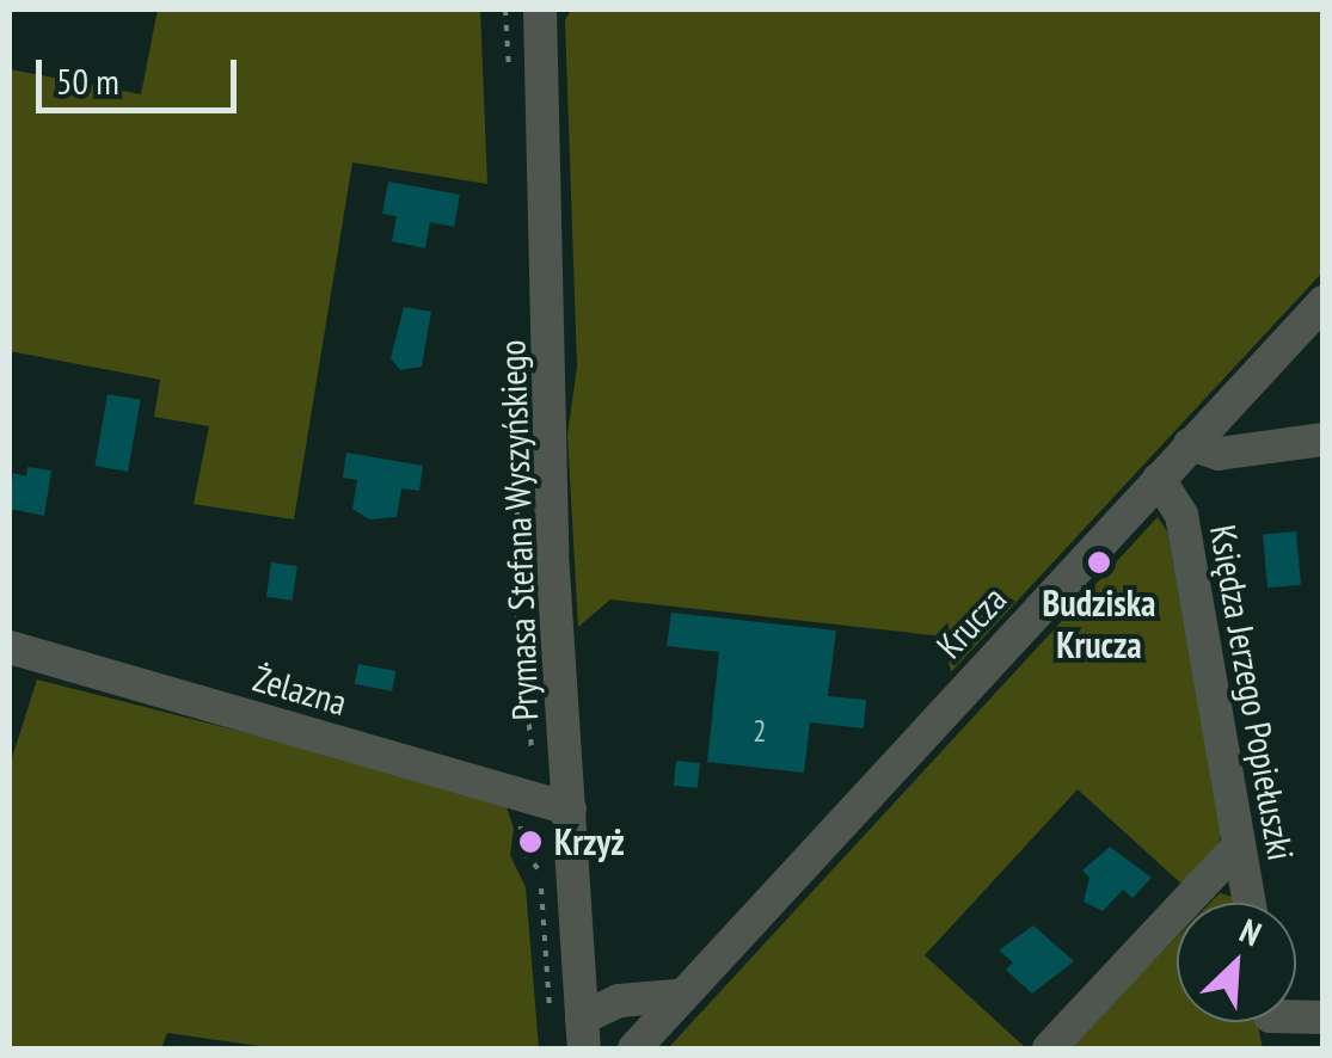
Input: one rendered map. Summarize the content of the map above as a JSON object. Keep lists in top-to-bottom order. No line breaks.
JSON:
{"streets":{"street":["Prymasa Stefana Wyszyńskiego","Krucza","Żelazna","Księdza Jerzego Popiełuszki"]},"crossings":[["Prymasa Stefana Wyszyńskiego","Krucza"],["Prymasa Stefana Wyszyńskiego","Żelazna"],["Krucza","Księdza Jerzego Popiełuszki"]],"places":["Budziska Krucza","Krzyż"],"house_numbers":["2"],"scale_bar":"50 m","north":"top right"}
